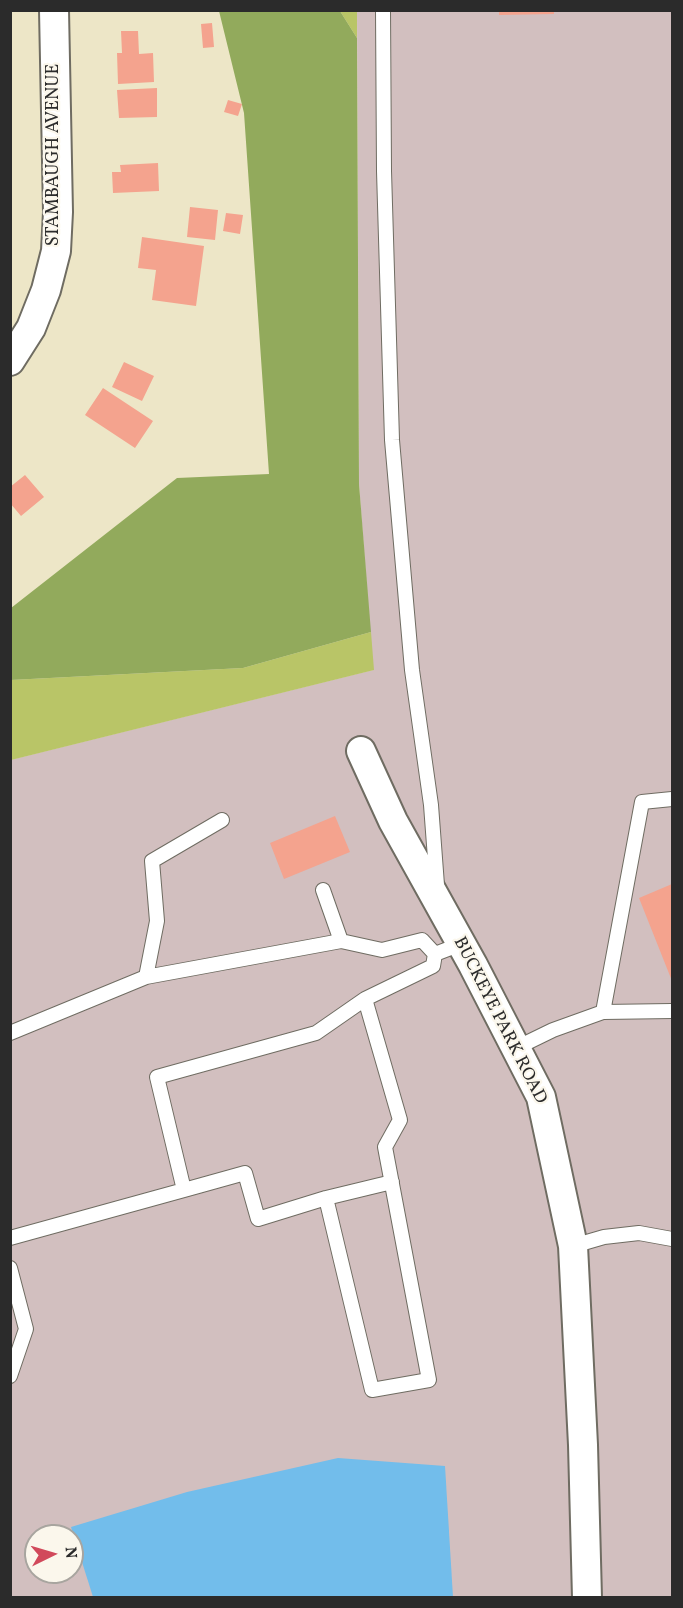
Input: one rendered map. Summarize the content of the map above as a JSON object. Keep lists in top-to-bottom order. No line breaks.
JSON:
{"streets":{"street":["STAMBAUGH AVENUE","BUCKEYE PARK ROAD"]},"north":"right"}
